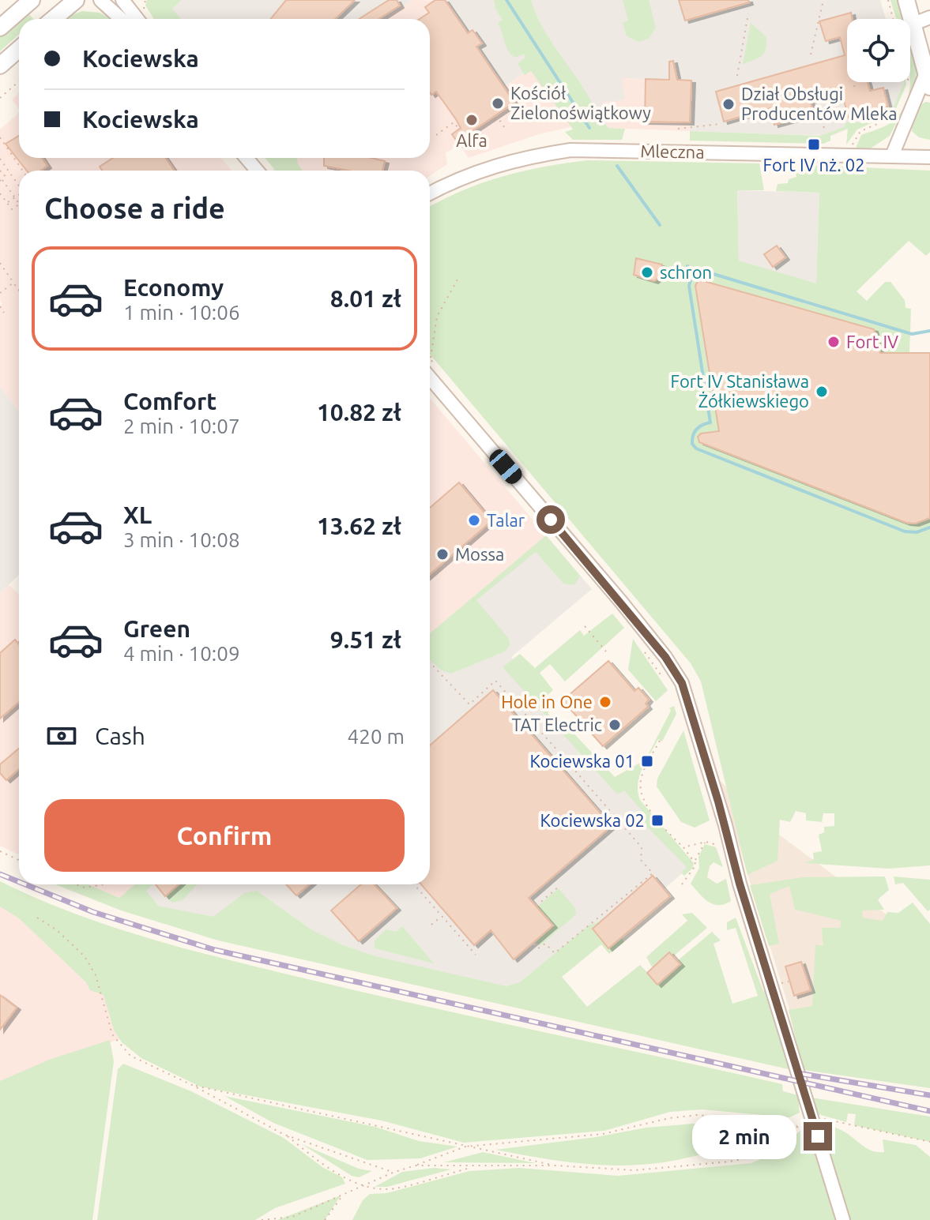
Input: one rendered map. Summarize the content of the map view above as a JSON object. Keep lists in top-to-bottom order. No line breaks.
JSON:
{"streets":{"street":["Mleczna"]},"places":{"other":["Kościół Zielonoświątkowy","Dział Obsługi Producentów Mleka","Alfa","schron","Fort IV","Fort IV Stanisława Żółkiewskiego","Talar","Mossa","Hole in One","TAT Electric"],"transit":["Fort IV nż. 02","Kociewska 01","Kociewska 02"]},"page":{"banner":["Kociewska","Kociewska"],"heading":"Choose a ride","list":[{"name":"Economy","note":"1 min · 10:06","value":"8.01 zł"},{"name":"Comfort","note":"2 min · 10:07","value":"10.82 zł"},{"name":"XL","note":"3 min · 10:08","value":"13.62 zł"},{"name":"Green","note":"4 min · 10:09","value":"9.51 zł"}],"pay":["Cash","420 m"],"buttons":"Confirm","bubble":"2 min"}}
